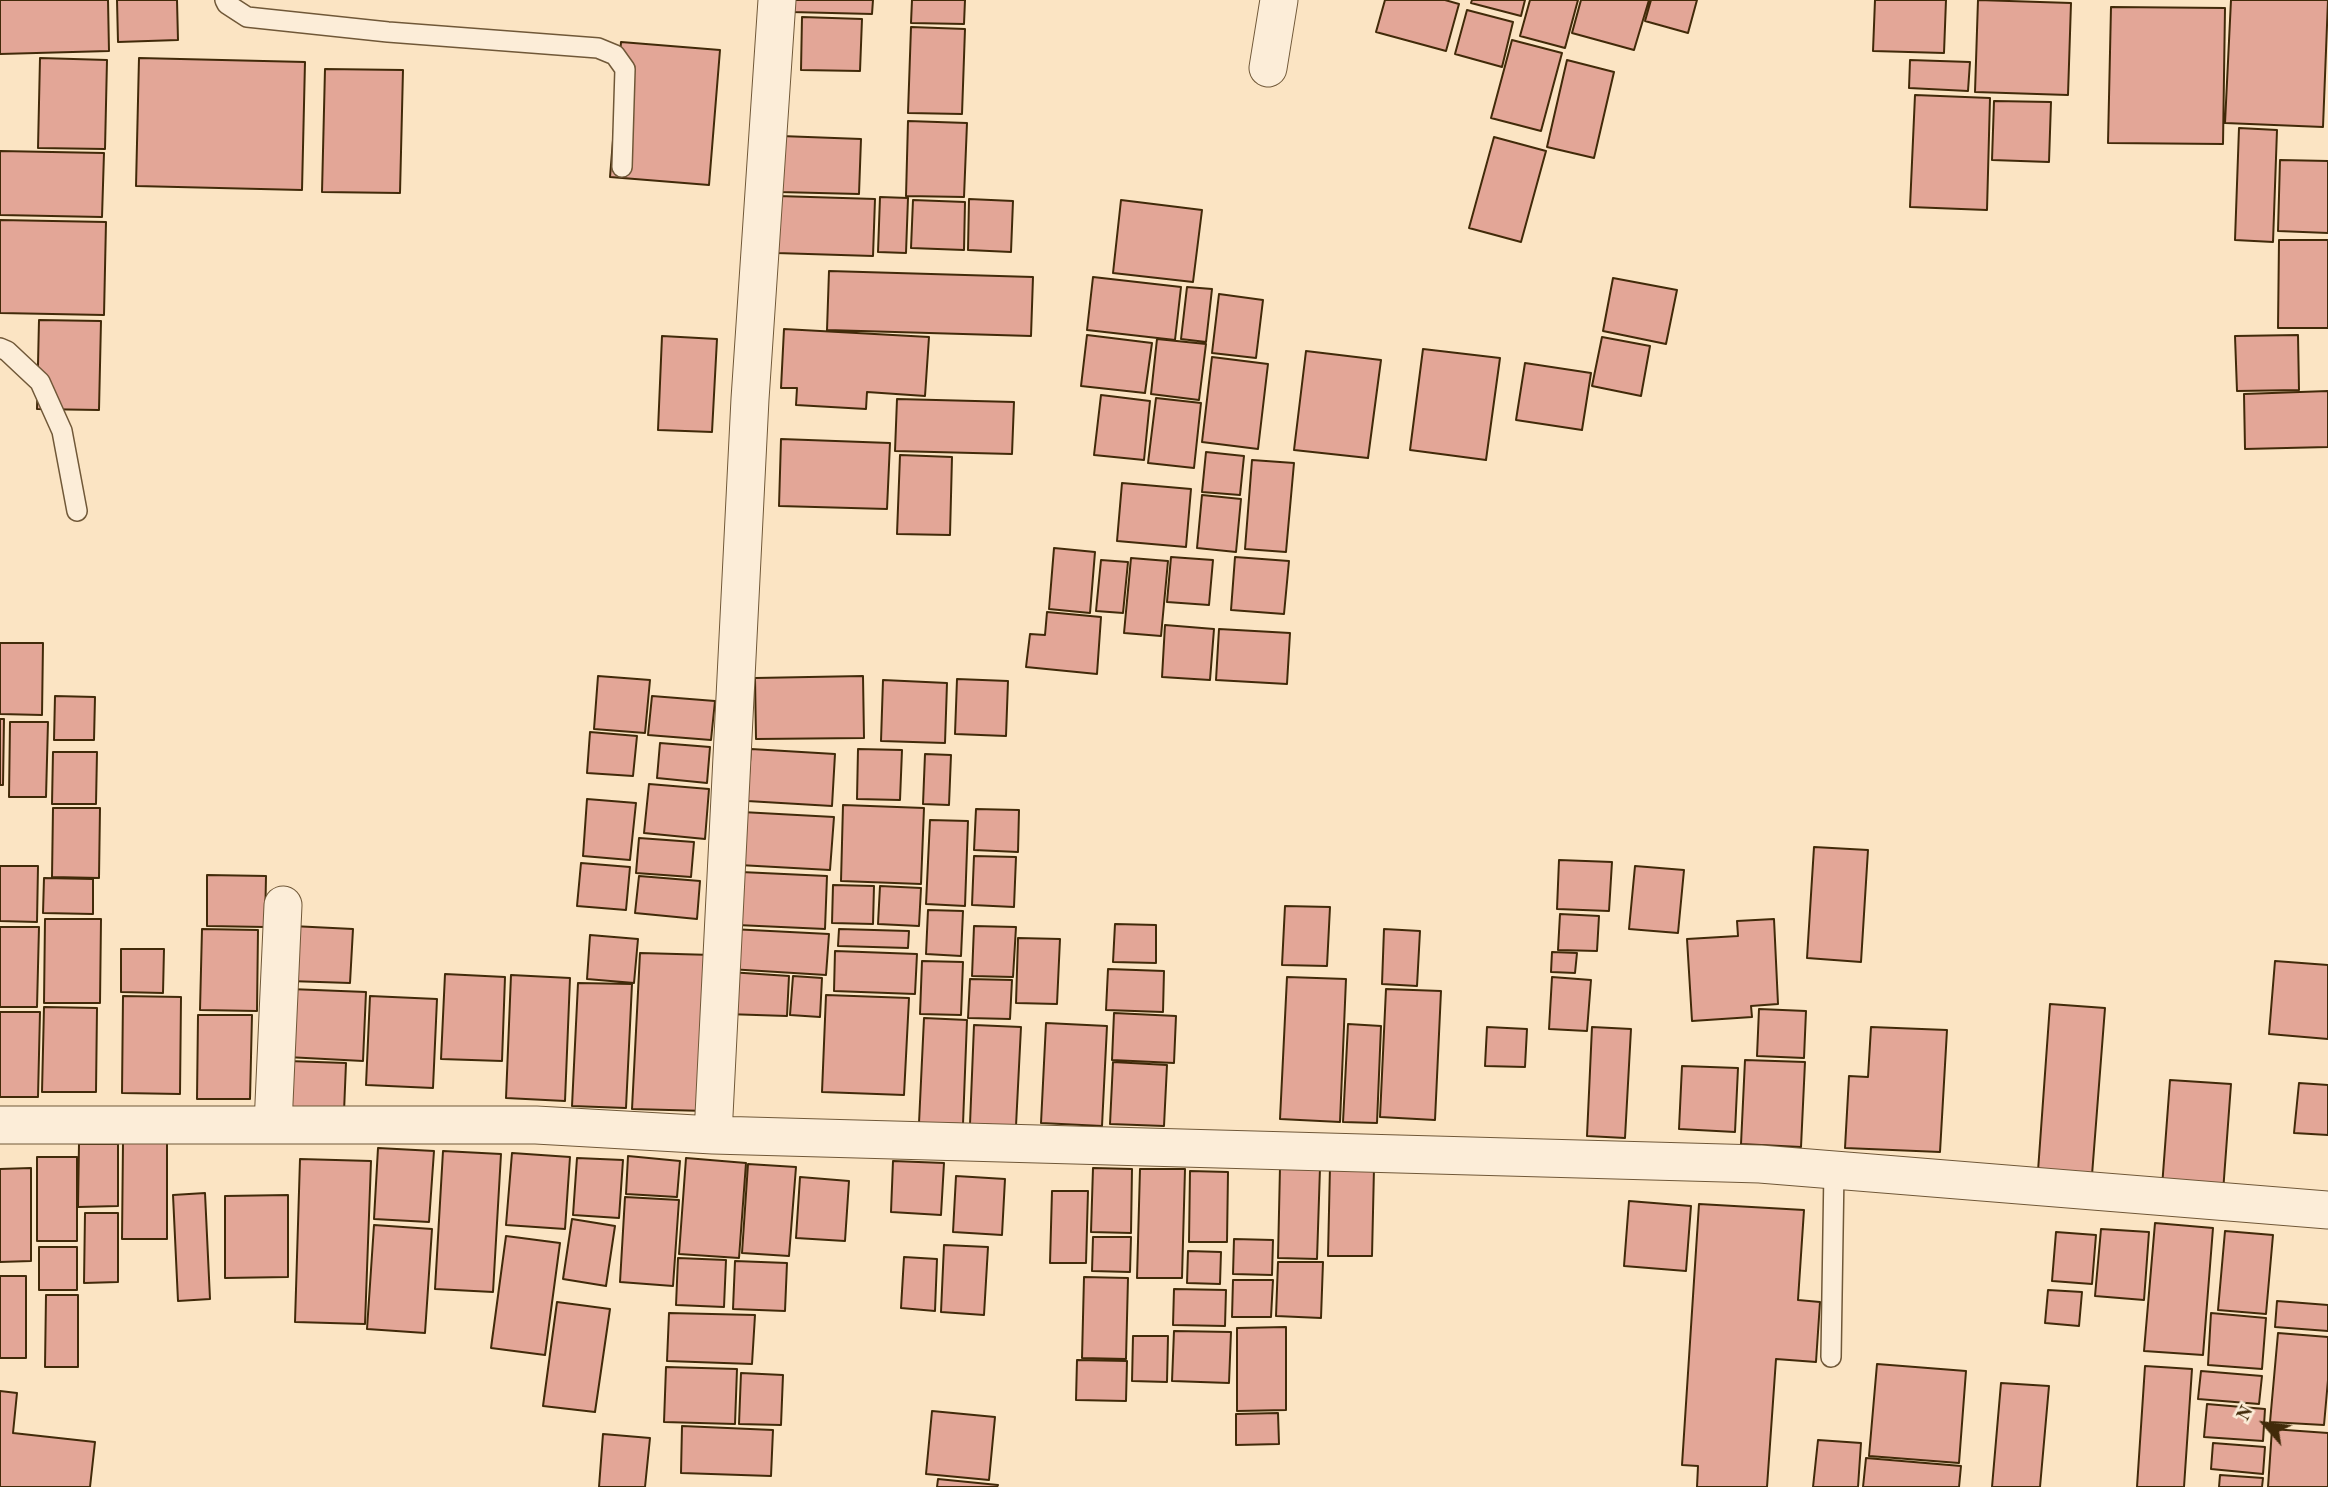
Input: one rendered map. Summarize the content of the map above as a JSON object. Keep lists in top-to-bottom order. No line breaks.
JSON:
{"north":"top left"}
